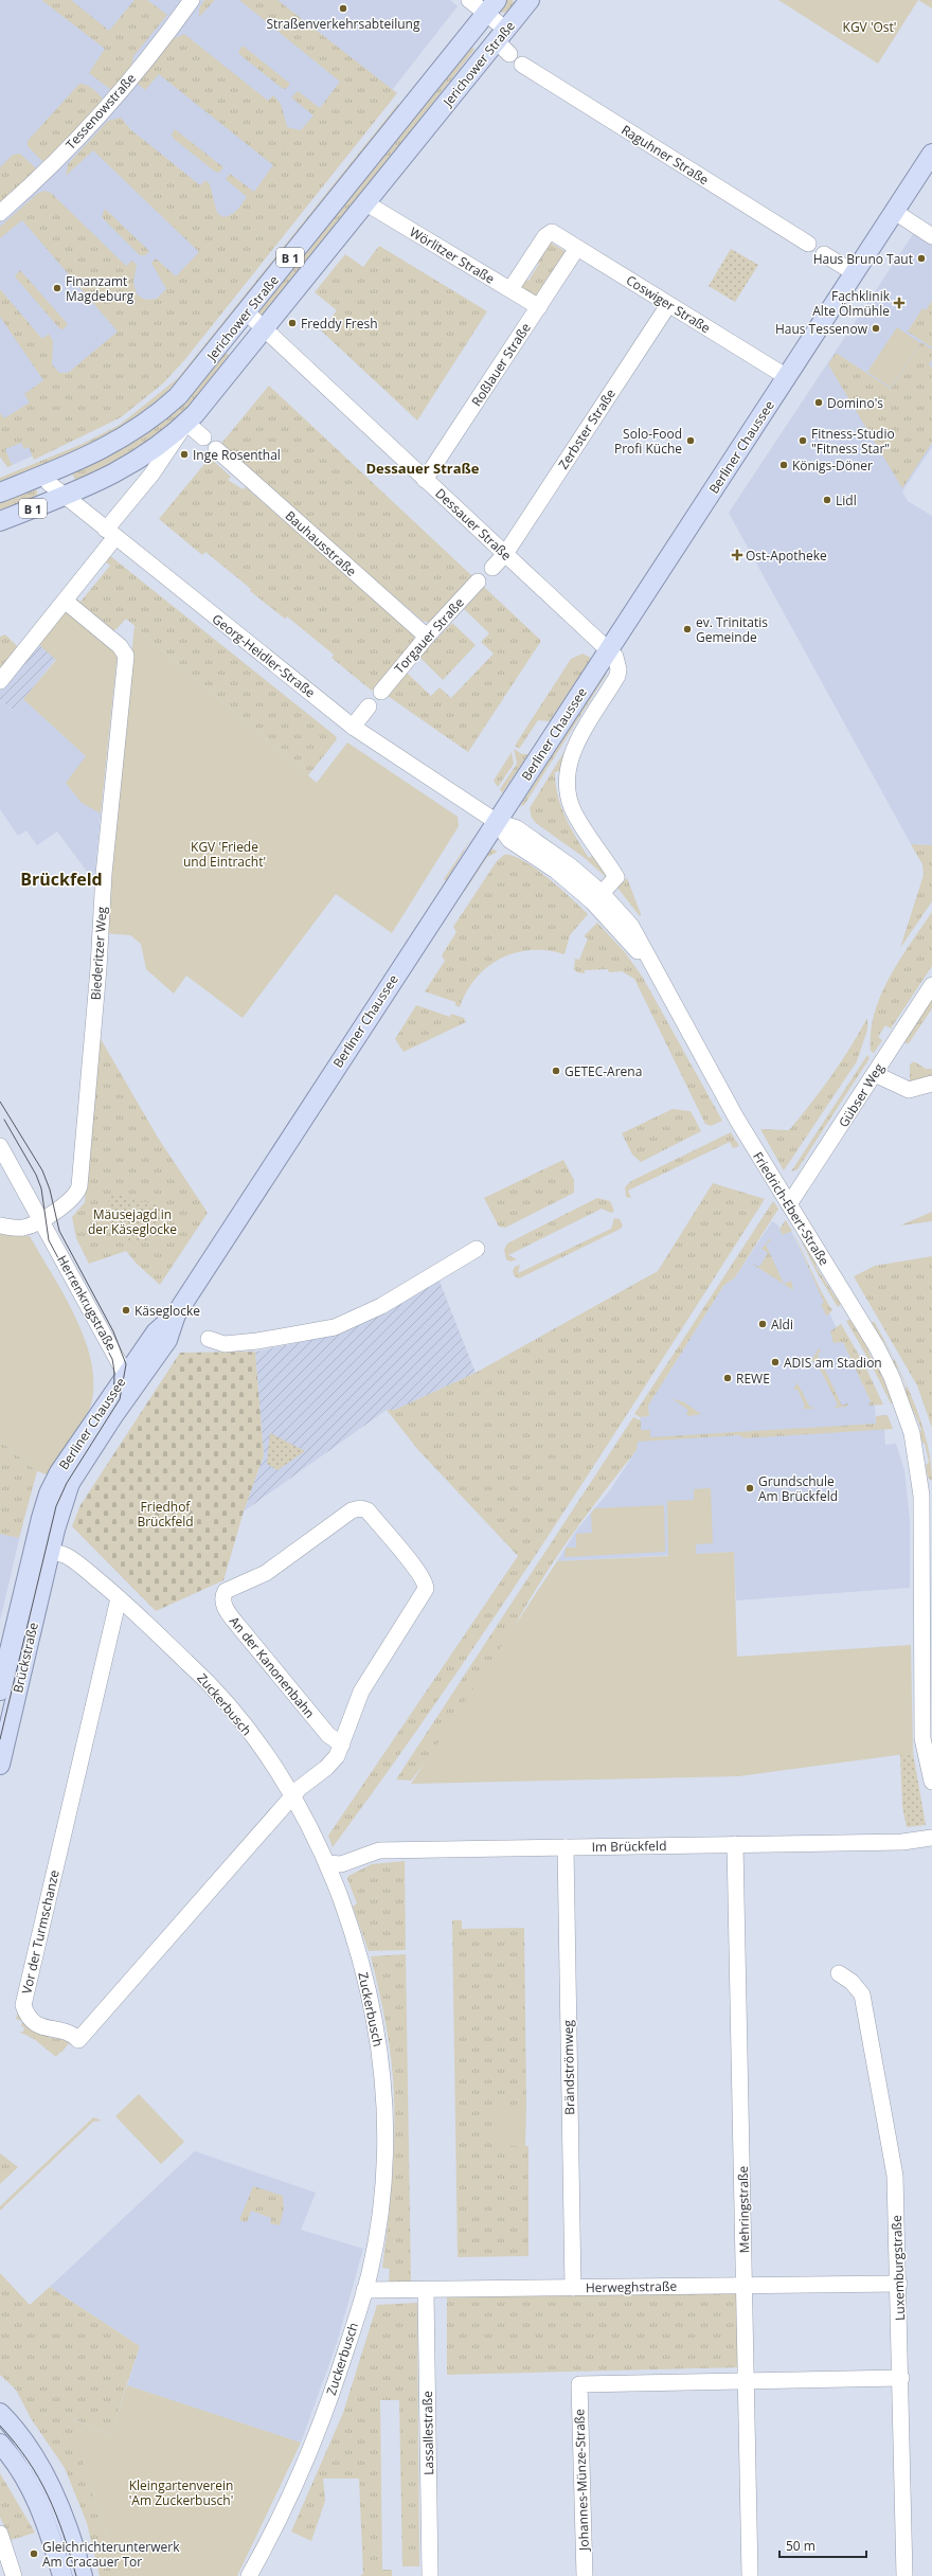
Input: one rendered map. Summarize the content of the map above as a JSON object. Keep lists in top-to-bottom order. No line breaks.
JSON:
{"streets":{"main road":["Jerichower Straße","B 1","Berliner Chaussee","Brückstraße"],"street":["Tessenowstraße","Raguhner Straße","Wörlitzer Straße","Coswiger Straße","Roßlauer Straße","Zerbster Straße","Dessauer Straße","Bauhausstraße","Torgauer Straße","Georg-Heidler-Straße","Biederitzer Weg","Gübser Weg","Friedrich-Ebert-Straße","Herrenkrugstraße","An der Kanonenbahn","Zuckerbusch","Im Brückfeld","Vor der Turmschanze","Brändströmweg","Mehringstraße","Luxemburgstraße","Herweghstraße","Lassallestraße","Johannes-Münze-Straße"]},"crossings":[["Jerichower Straße","Wörlitzer Straße"],["Jerichower Straße","Dessauer Straße"],["Jerichower Straße","Georg-Heidler-Straße"],["Wörlitzer Straße","Coswiger Straße"],["Wörlitzer Straße","Roßlauer Straße"],["Coswiger Straße","Roßlauer Straße"],["Coswiger Straße","Zerbster Straße"],["Coswiger Straße","Berliner Chaussee"],["Roßlauer Straße","Dessauer Straße"],["Zerbster Straße","Dessauer Straße"],["Berliner Chaussee","Dessauer Straße"],["Berliner Chaussee","Georg-Heidler-Straße"],["Berliner Chaussee","Friedrich-Ebert-Straße"],["Berliner Chaussee","Herrenkrugstraße"],["Berliner Chaussee","Brückstraße"],["Berliner Chaussee","Zuckerbusch"],["Bauhausstraße","Torgauer Straße"],["Georg-Heidler-Straße","Friedrich-Ebert-Straße"],["Biederitzer Weg","Herrenkrugstraße"],["Gübser Weg","Friedrich-Ebert-Straße"],["Brückstraße","Zuckerbusch"],["An der Kanonenbahn","Zuckerbusch"],["An der Kanonenbahn","Vor der Turmschanze"],["Zuckerbusch","Im Brückfeld"],["Zuckerbusch","Vor der Turmschanze"],["Zuckerbusch","Herweghstraße"],["Im Brückfeld","Brändströmweg"],["Im Brückfeld","Mehringstraße"],["Brändströmweg","Herweghstraße"],["Mehringstraße","Herweghstraße"],["Mehringstraße","Johannes-Münze-Straße"],["Luxemburgstraße","Herweghstraße"],["Herweghstraße","Lassallestraße"]],"districts":["Dessauer Straße","Brückfeld"],"parks":["KGV 'Ost'","KGV 'Friede und Eintracht'","Mäusejagd in der Käseglocke","Friedhof Brückfeld","Kleingartenverein 'Am Zuckerbusch'"],"places":{"other":["Straßenverkehrsabteilung","Haus Bruno Taut","Finanzamt Magdeburg","Freddy Fresh","Haus Tessenow","Domino's","Solo-Food Profi Küche","Fitness-Studio \"Fitness Star\"","Inge Rosenthal","Königs-Döner","Lidl","ev. Trinitatis Gemeinde","GETEC-Arena","Käseglocke","Aldi","ADIS am Stadion","REWE","Grundschule Am Brückfeld","Gleichrichterunterwerk Am Cracauer Tor"],"health":["Fachklinik Alte Ölmühle","Ost-Apotheke"]},"scale_bar":"50 m"}
